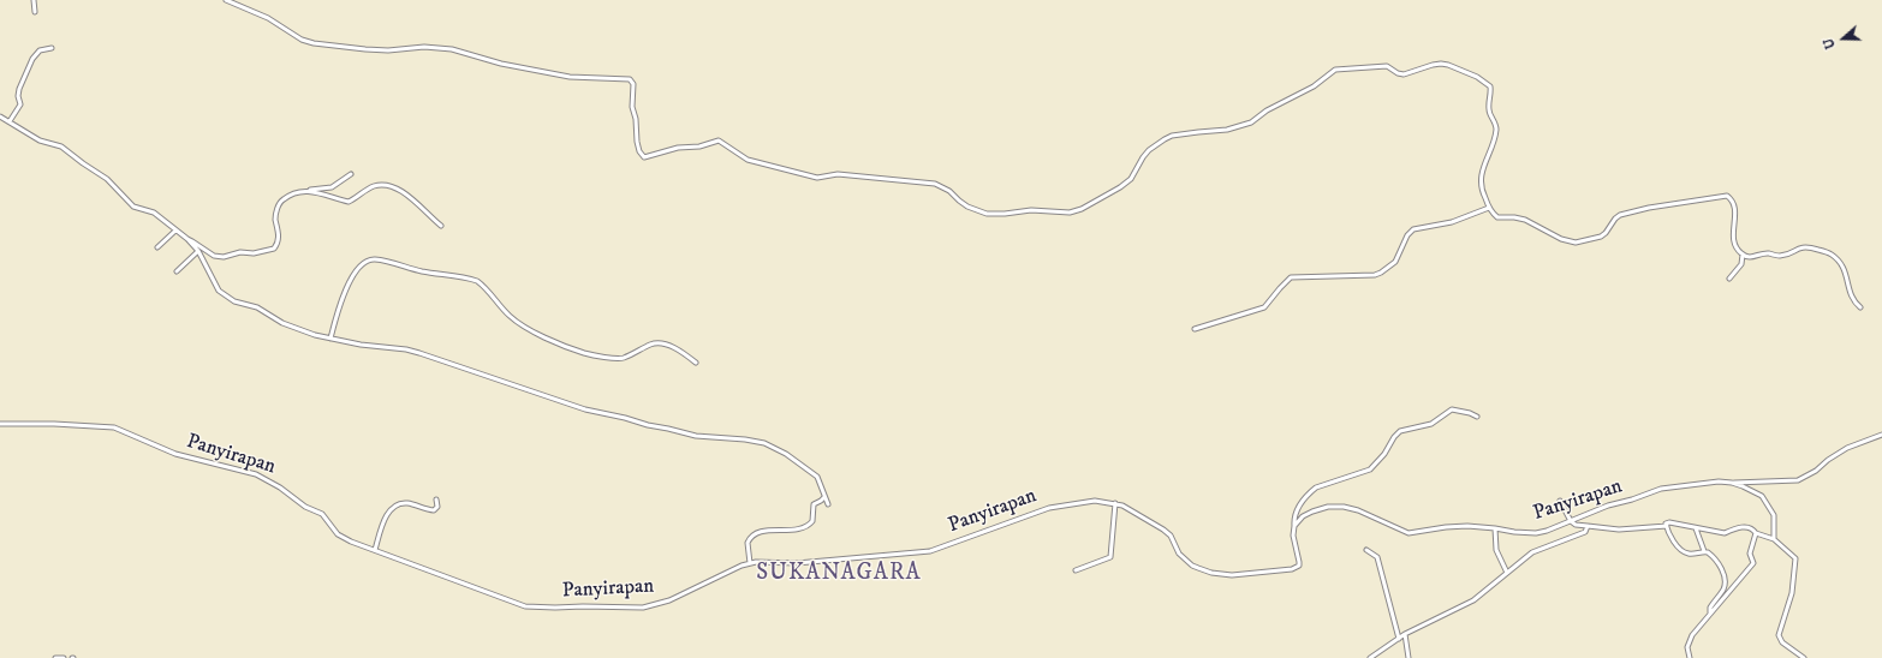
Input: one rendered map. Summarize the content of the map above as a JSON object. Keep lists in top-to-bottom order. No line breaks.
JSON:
{"streets":{"street":["Panyirapan"]},"districts":["SUKANAGARA"],"north":"left"}
